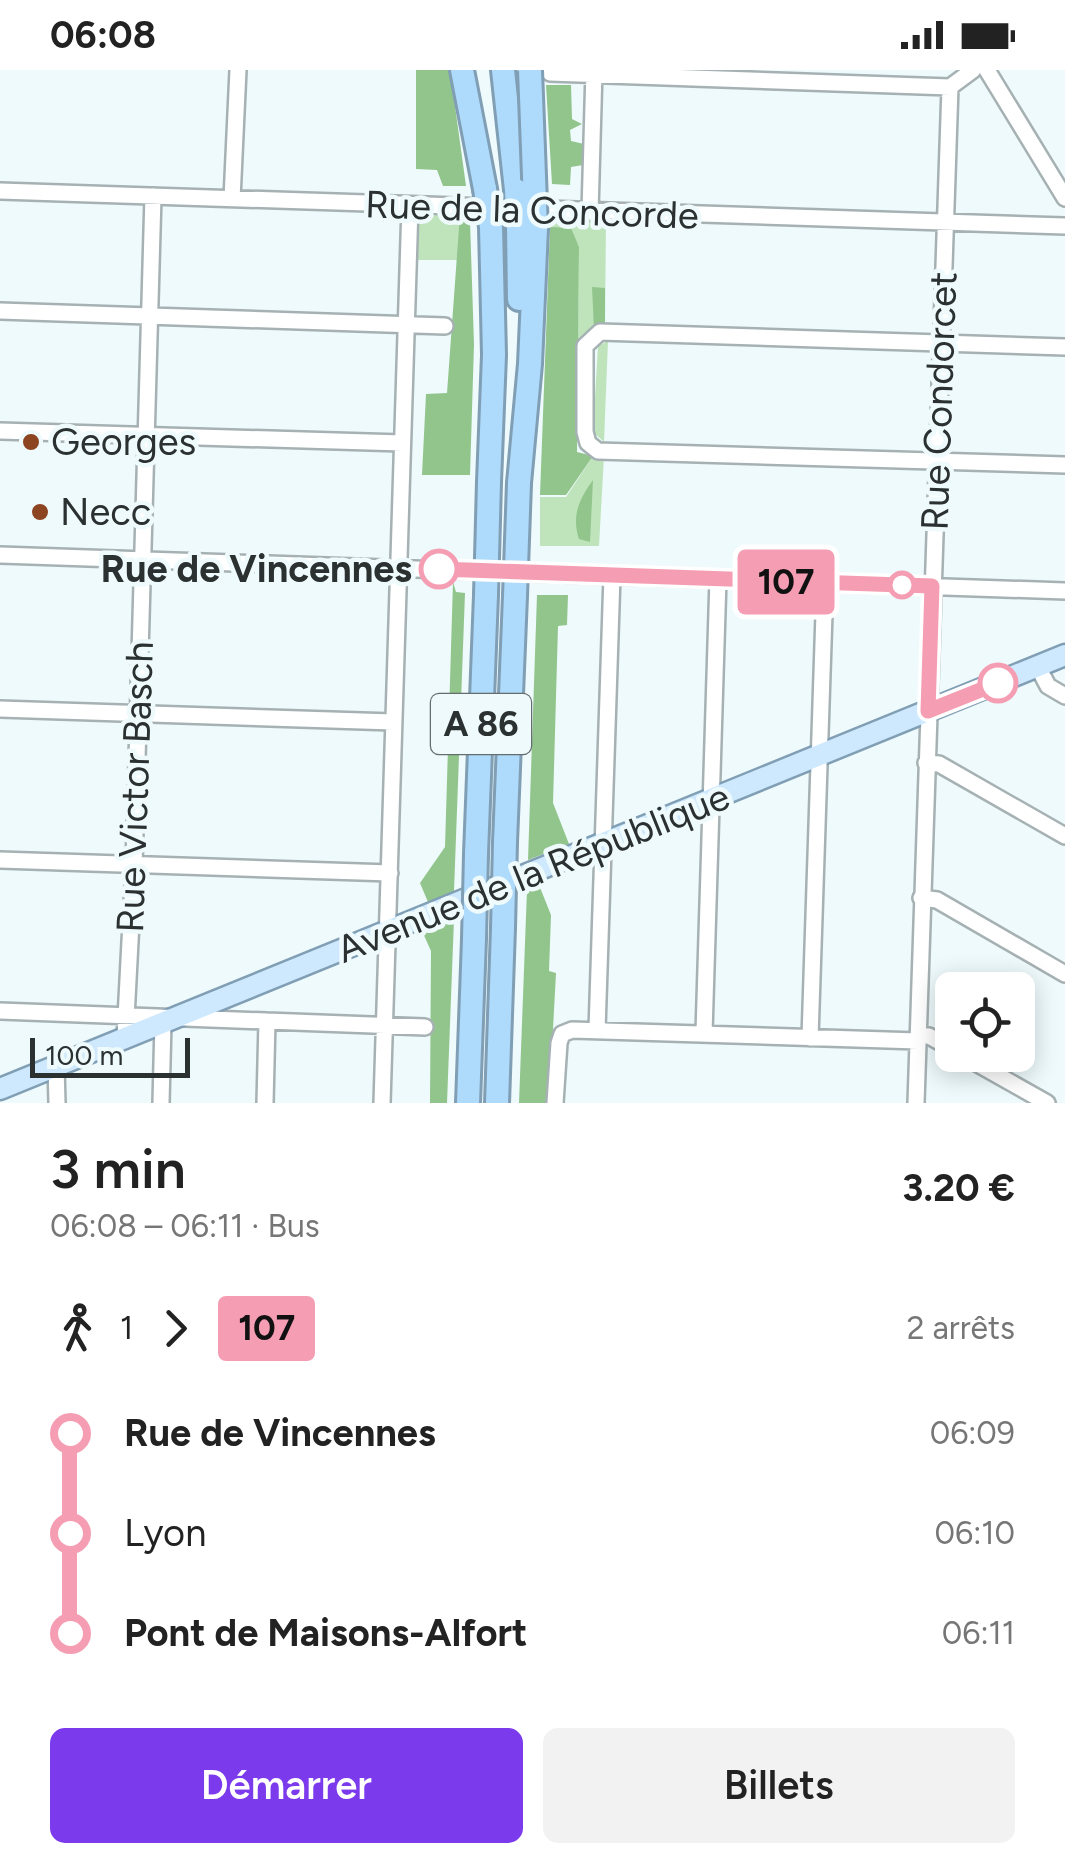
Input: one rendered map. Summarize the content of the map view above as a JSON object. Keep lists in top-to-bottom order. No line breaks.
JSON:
{"streets":{"highway":["A 86"],"main road":["Avenue de la République"],"street":["Rue de la Concorde","Rue Condorcet","Rue Victor Basch"]},"crossings":[["Rue de la Concorde","Rue Condorcet"],["Rue de la Concorde","Rue Victor Basch"],["Rue Condorcet","Avenue de la République"],["Rue Victor Basch","Avenue de la République"]],"places":["Georges","Necc","Rue de Vincennes"],"lines":["bus line 107"],"scale_bar":"100 m","page":{"status":"06:08","on_map":"107","scale":"100 m","heading":["3 min","06:08 – 06:11 · Bus","3.20 €"],"legs":["1","107","2 arrêts"],"list":[{"name":"Rue de Vincennes","value":"06:09"},{"name":"Lyon","value":"06:10"},{"name":"Pont de Maisons-Alfort","value":"06:11"}],"buttons":["Démarrer","Billets"]}}
